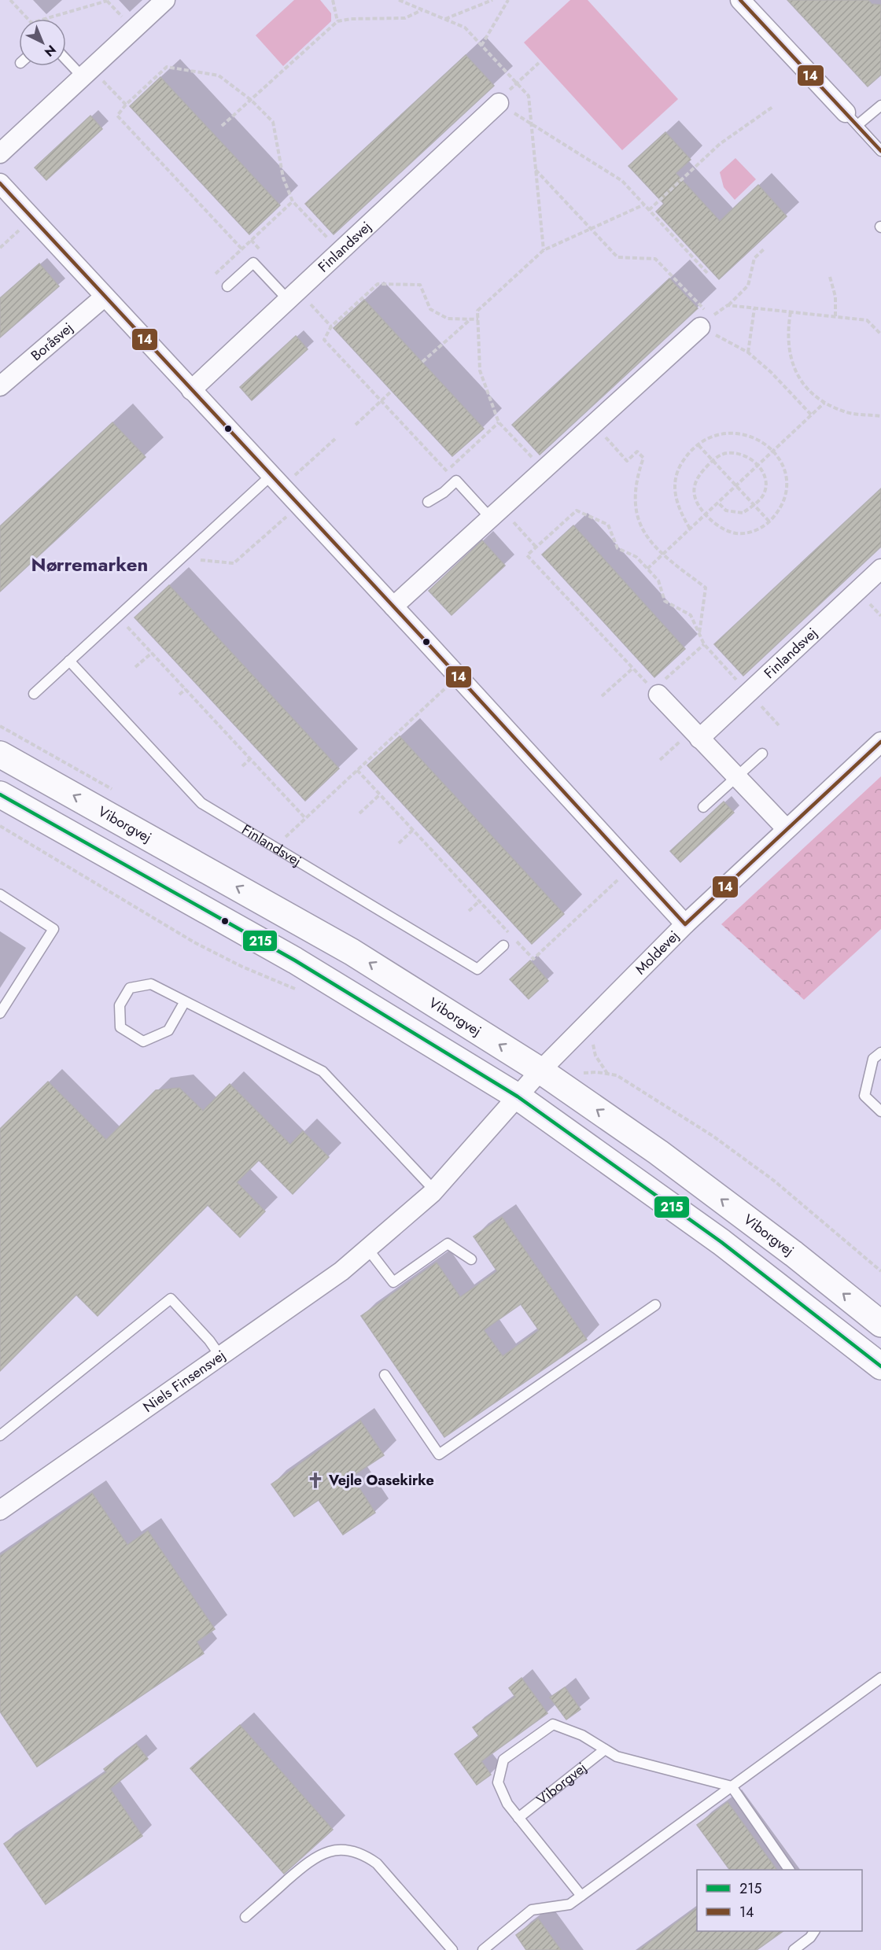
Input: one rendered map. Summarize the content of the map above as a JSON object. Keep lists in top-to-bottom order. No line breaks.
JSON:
{"streets":{"street":["Finlandsvej","Boråsvej","Viborgvej","Moldevej","Niels Finsensvej"]},"crossings":[["Viborgvej","Moldevej"],["Viborgvej","Niels Finsensvej"],["Moldevej","Niels Finsensvej"]],"districts":["Nørremarken"],"places":{"church":["Vejle Oasekirke"]},"lines":["transit line 14","transit line 215"],"legend":["215","14"],"north":"bottom right"}
